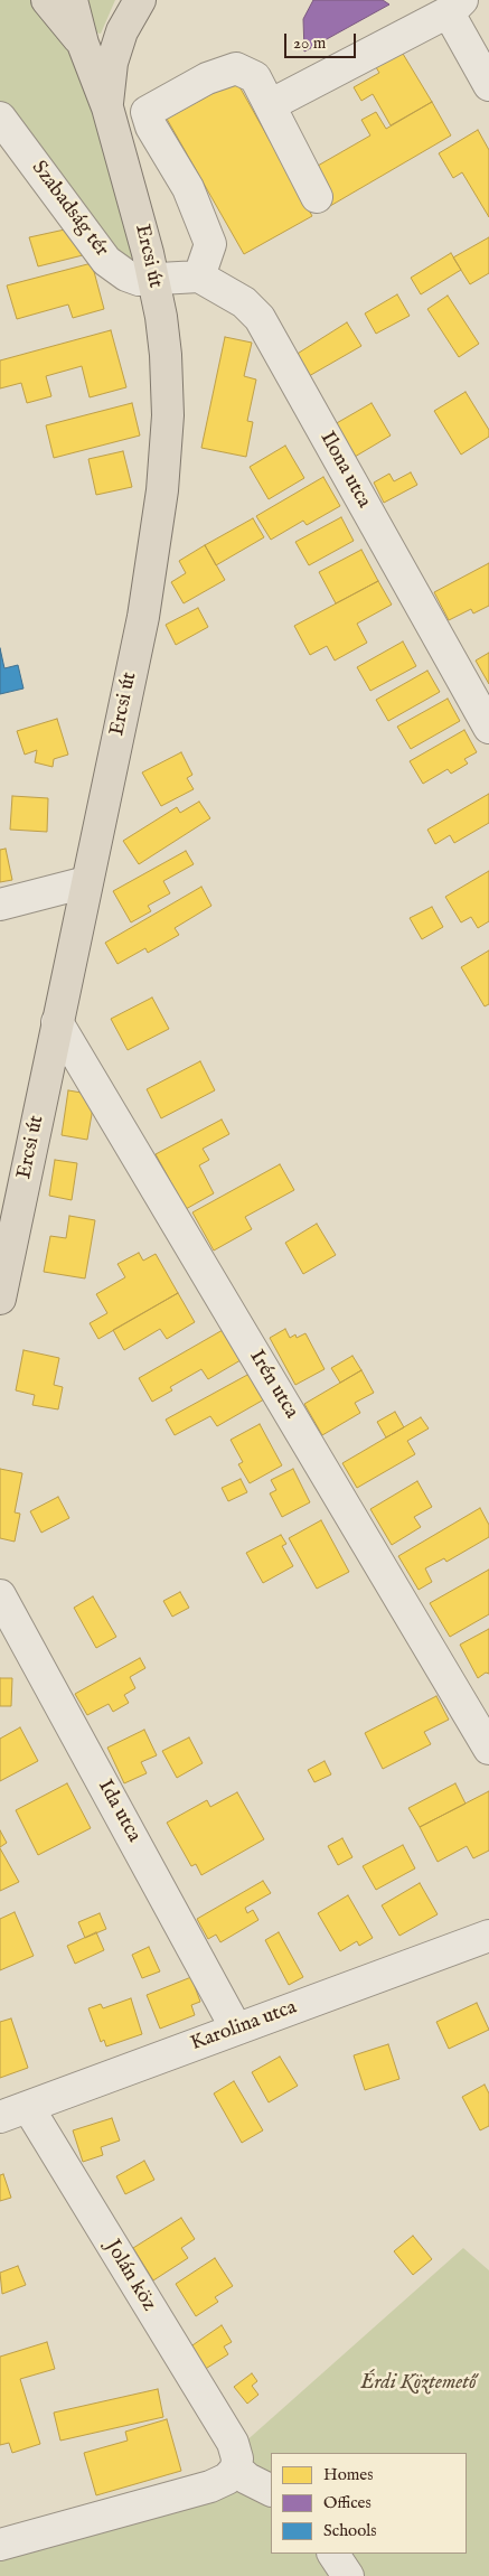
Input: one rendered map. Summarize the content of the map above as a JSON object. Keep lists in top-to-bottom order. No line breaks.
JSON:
{"streets":{"main road":["Ercsi út"],"street":["Szabadság tér","Ilona utca","Irén utca","Ida utca","Karolina utca","Jolán köz"]},"crossings":[["Szabadság tér","Ercsi út"],["Ercsi út","Irén utca"],["Ida utca","Karolina utca"],["Karolina utca","Jolán köz"]],"parks":["Érdi Köztemető"],"legend":["Homes","Offices","Schools"],"scale_bar":"20 m"}
